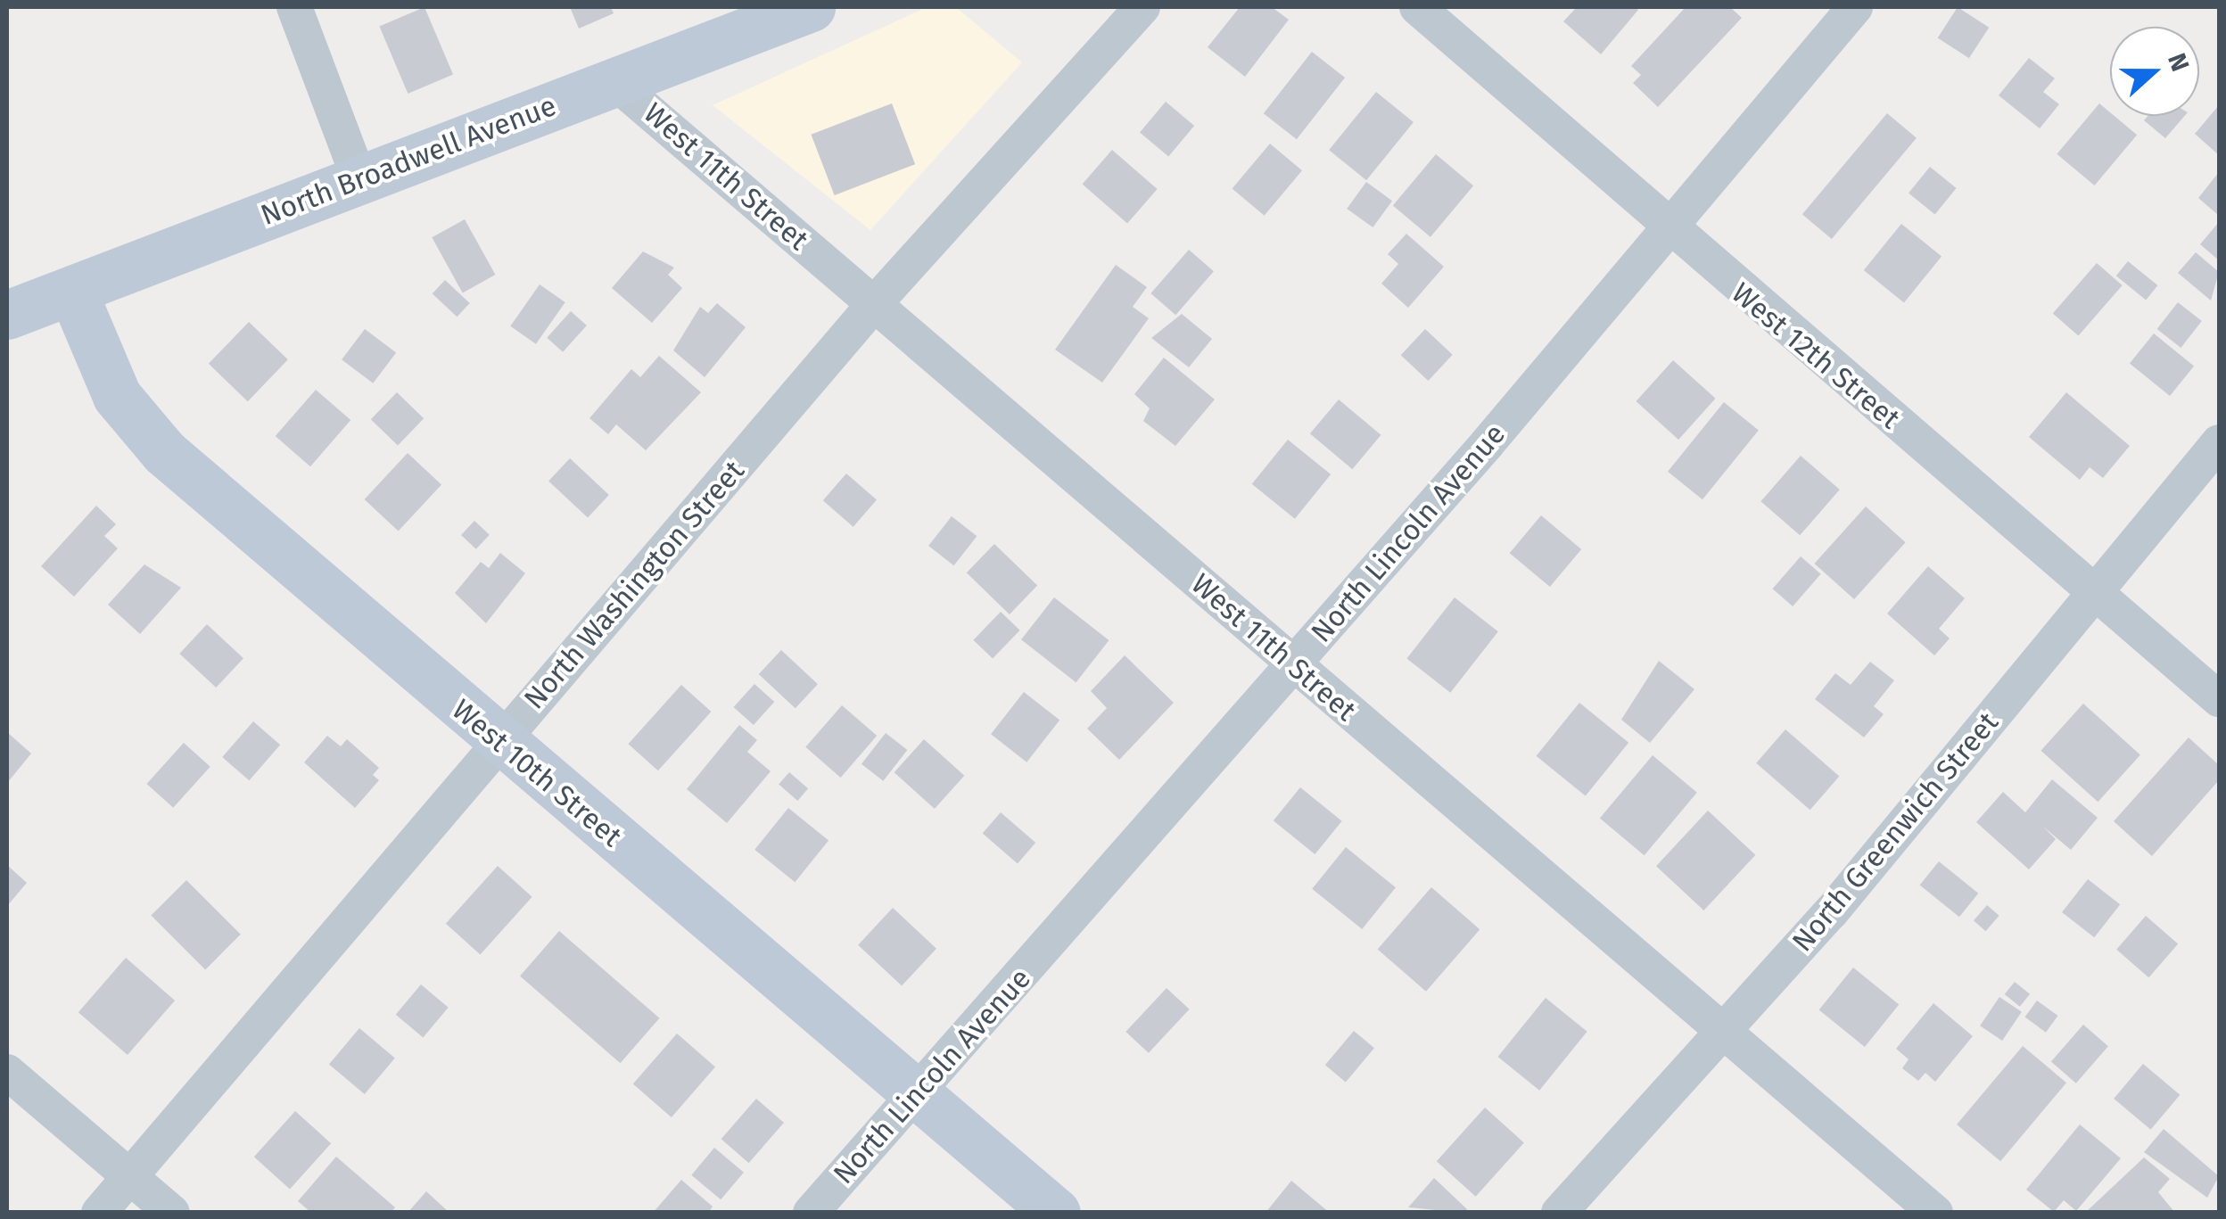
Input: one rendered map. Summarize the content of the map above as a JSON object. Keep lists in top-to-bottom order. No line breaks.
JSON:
{"streets":{"street":["North Broadwell Avenue","West 11th Street","West 12th Street","North Lincoln Avenue","North Washington Street","West 10th Street","North Greenwich Street"]},"crossings":[["North Broadwell Avenue","West 11th Street"],["North Broadwell Avenue","West 10th Street"],["West 11th Street","North Lincoln Avenue"],["West 11th Street","North Washington Street"],["West 11th Street","North Greenwich Street"],["West 12th Street","North Lincoln Avenue"],["West 12th Street","North Greenwich Street"],["North Lincoln Avenue","West 10th Street"],["North Washington Street","West 10th Street"]],"north":"right"}
